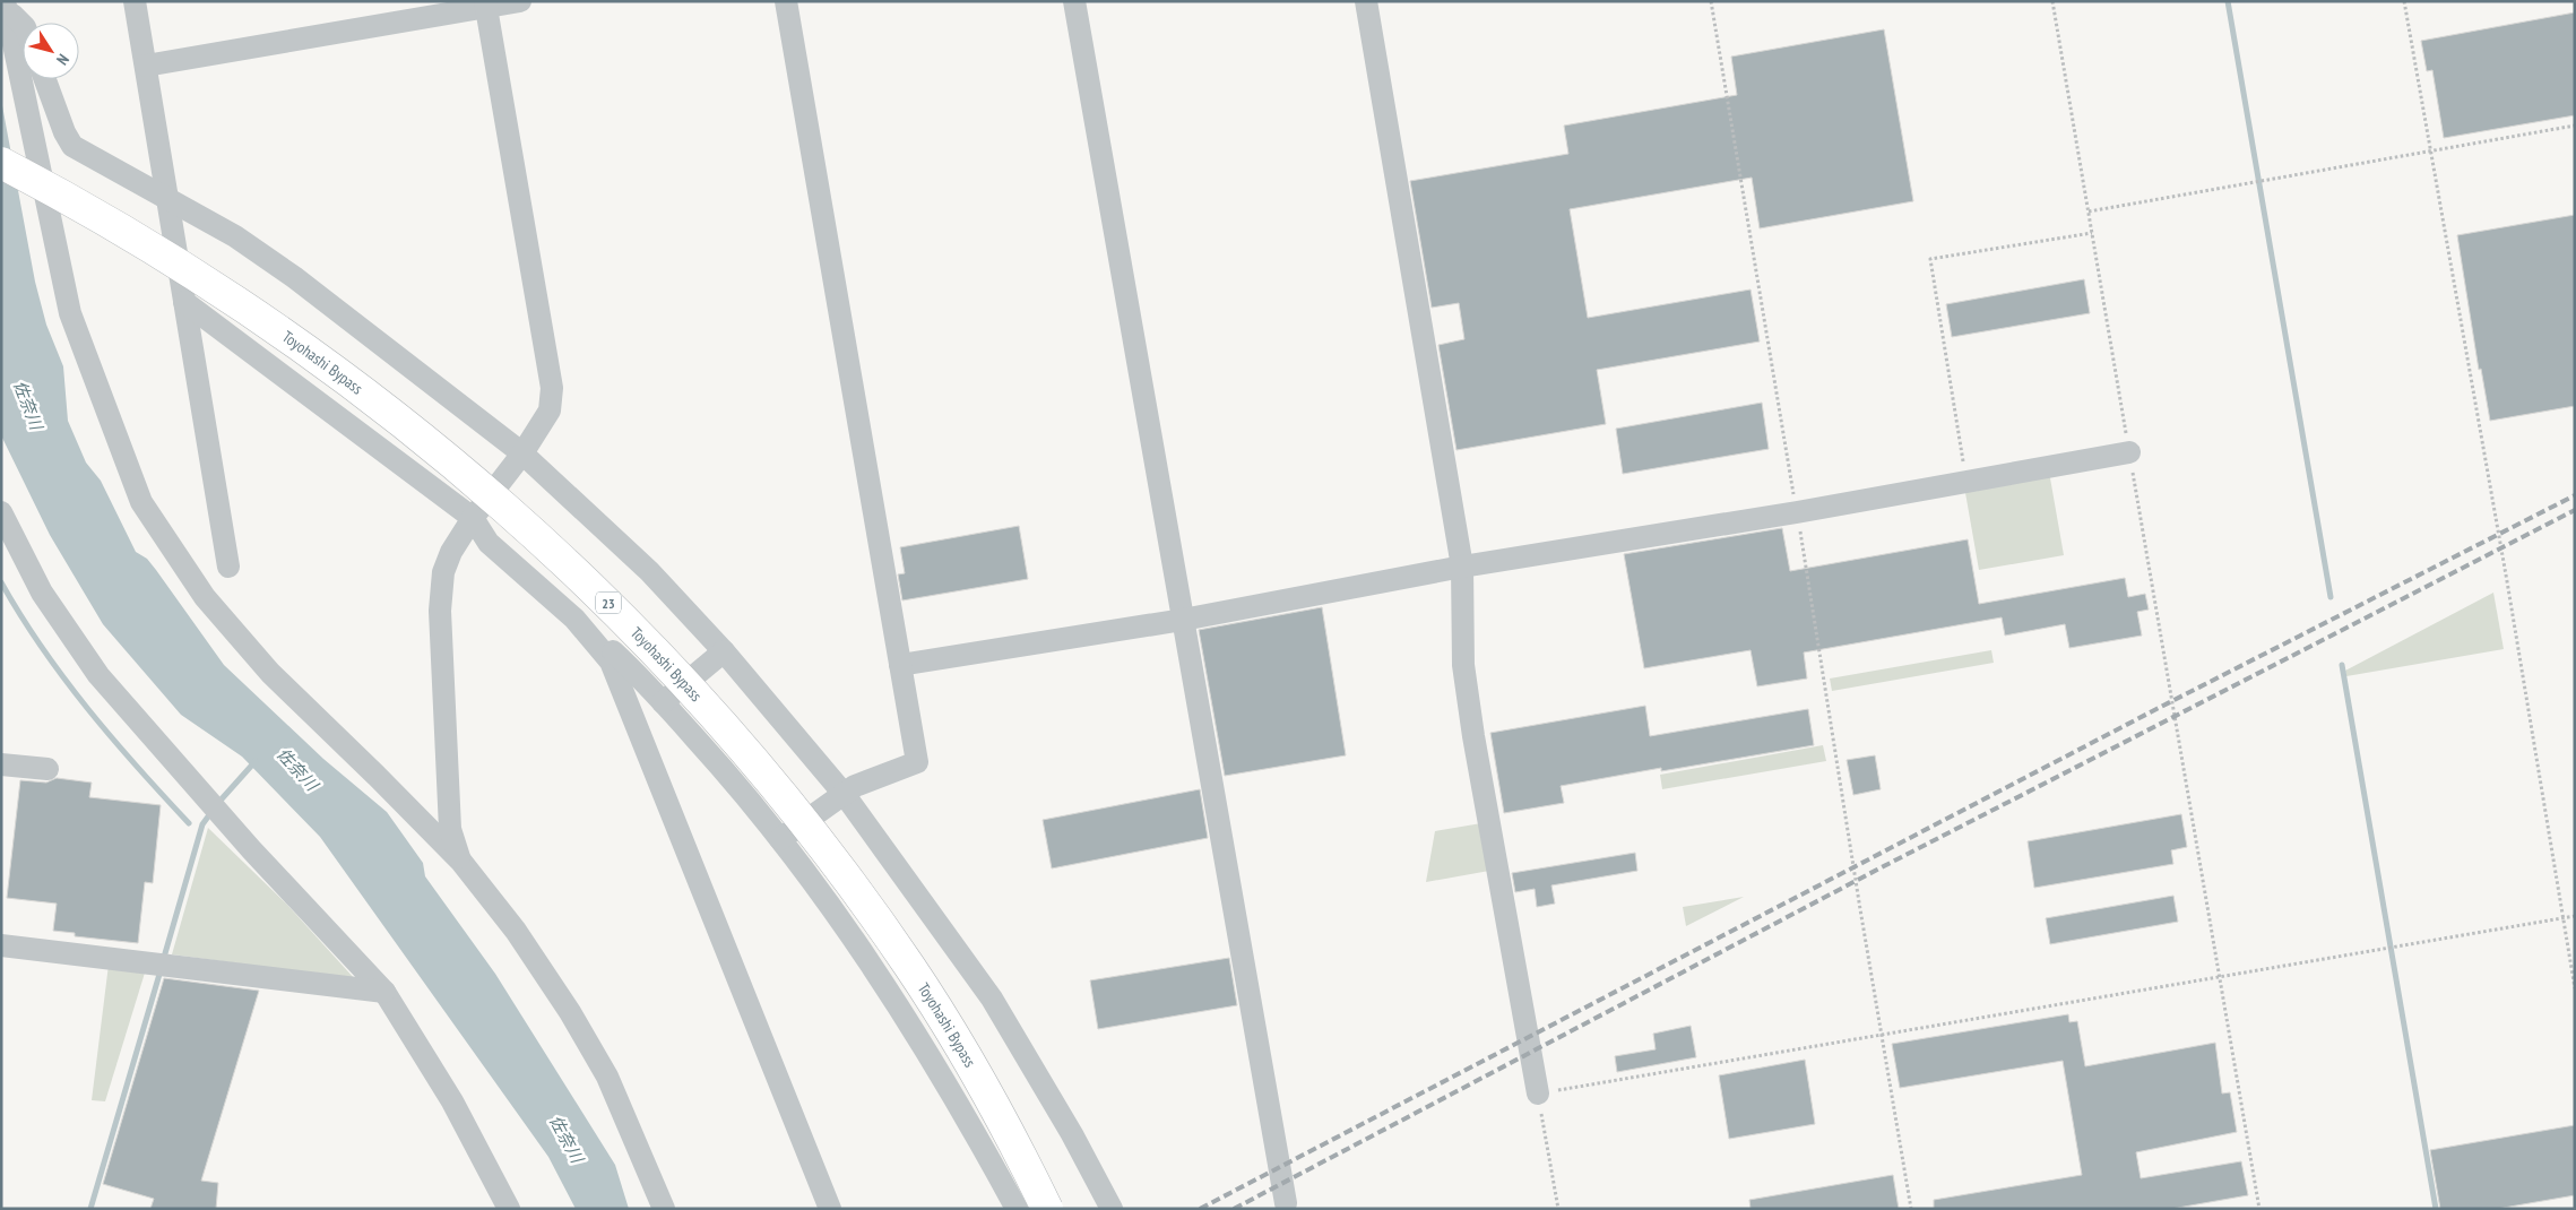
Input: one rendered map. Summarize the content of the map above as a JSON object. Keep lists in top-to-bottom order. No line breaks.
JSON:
{"streets":{"highway":["Toyohashi Bypass","23"]},"water":["佐奈川"],"north":"bottom right"}
